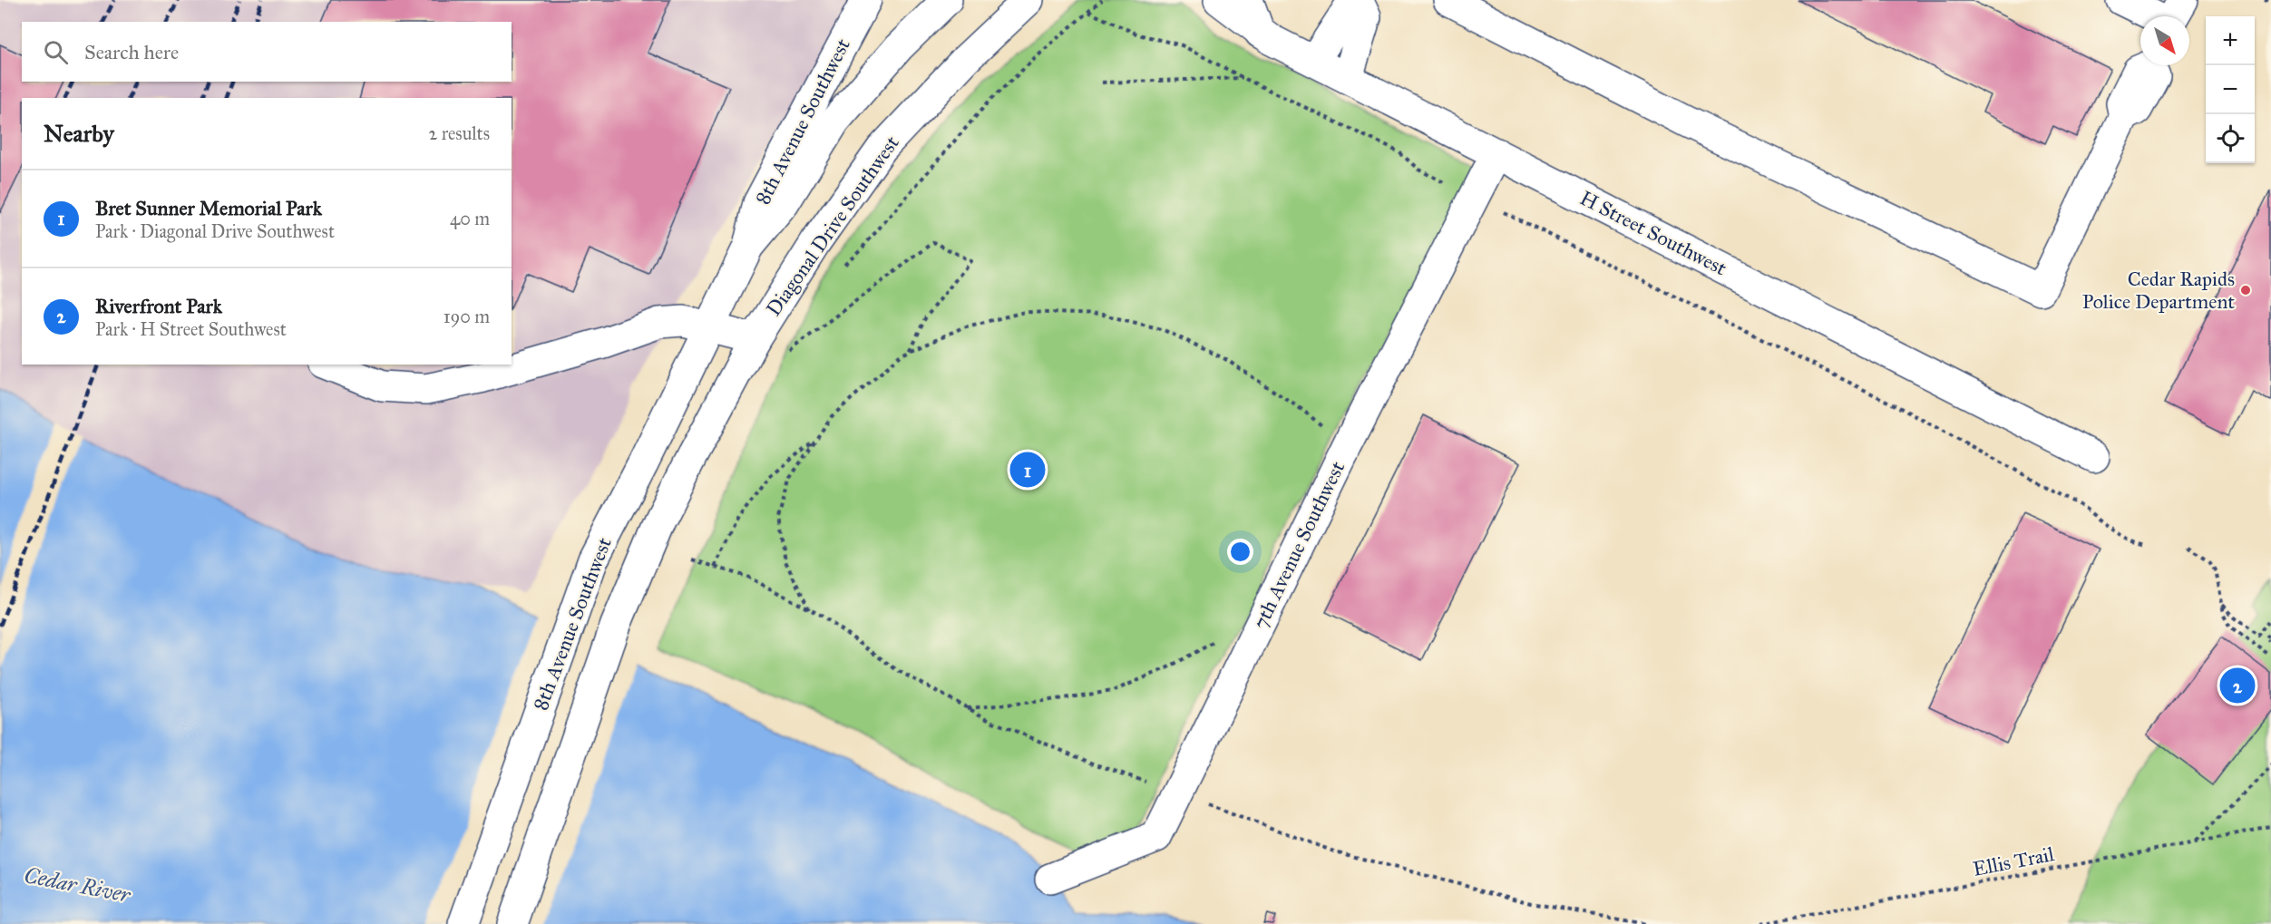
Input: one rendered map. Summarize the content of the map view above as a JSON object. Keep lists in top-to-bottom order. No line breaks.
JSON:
{"streets":{"main road":["8th Avenue Southwest","Diagonal Drive Southwest","H Street Southwest","7th Avenue Southwest"],"path":["Ellis Trail"]},"crossings":[["8th Avenue Southwest","Diagonal Drive Southwest"],["H Street Southwest","7th Avenue Southwest"]],"water":["Cedar River"],"places":["Cedar Rapids Police Department"],"north":"bottom right","page":{"map_buttons":["+","−"],"search":"Search here","heading":["Nearby","2 results"],"list":[{"mark":"1","name":"Bret Sunner Memorial Park","note":"Park · Diagonal Drive Southwest","value":"40 m"},{"mark":"2","name":"Riverfront Park","note":"Park · H Street Southwest","value":"190 m"}],"pins":["1","2"]}}
